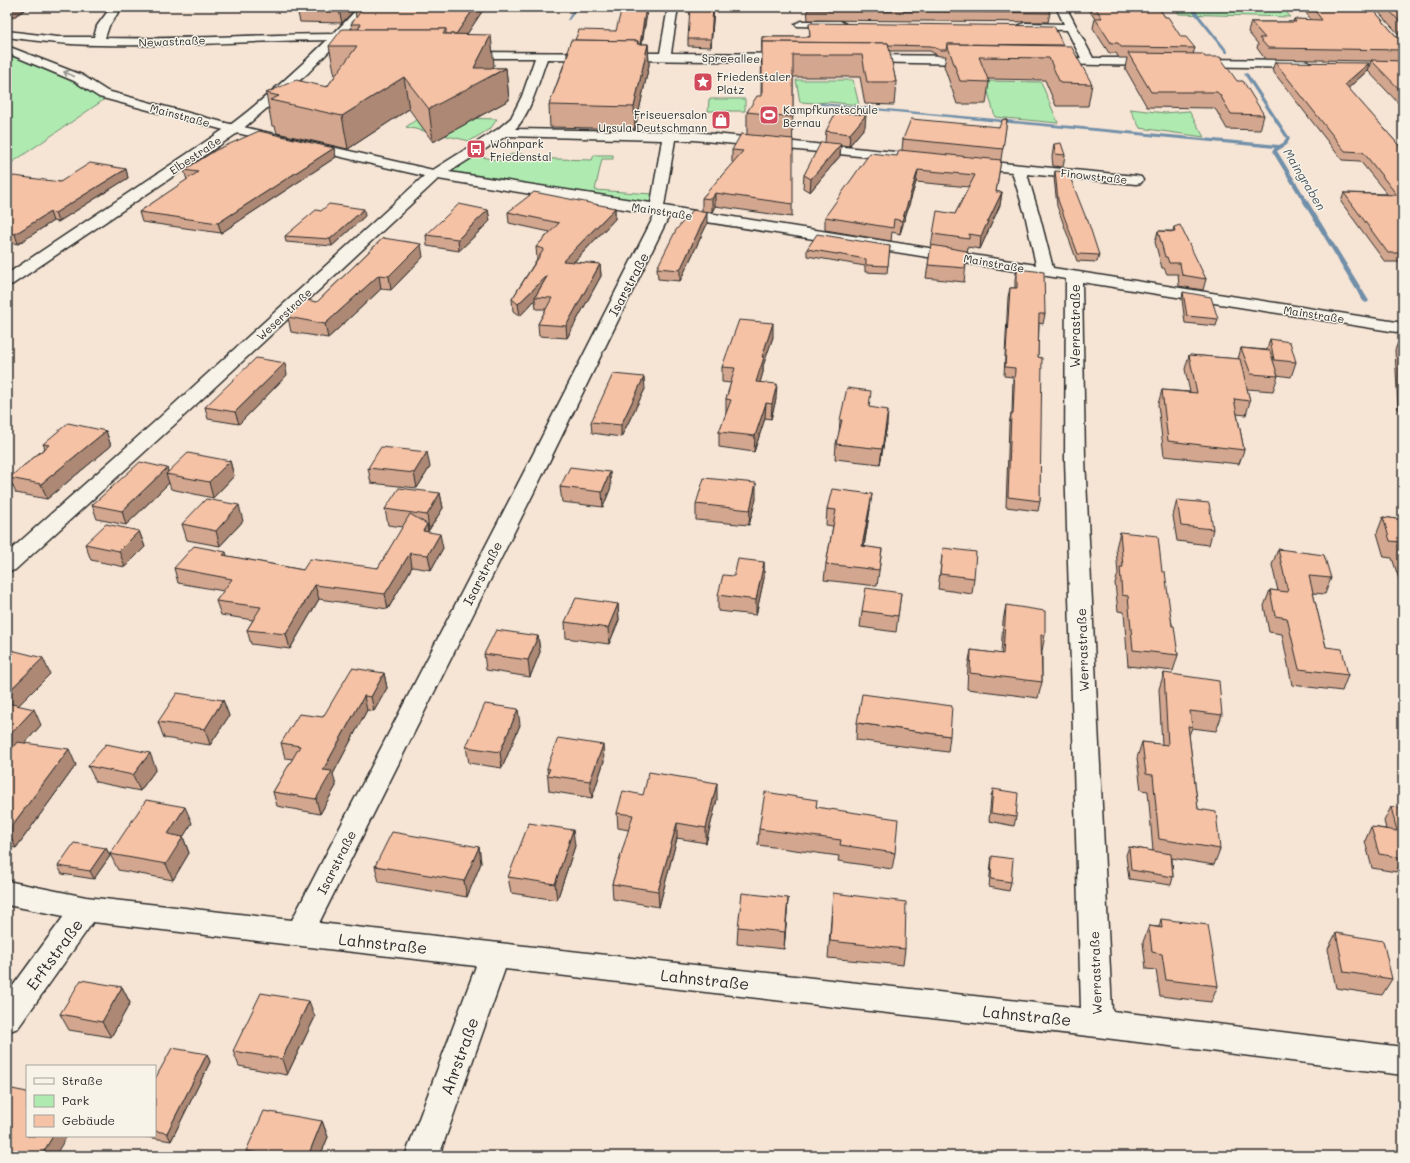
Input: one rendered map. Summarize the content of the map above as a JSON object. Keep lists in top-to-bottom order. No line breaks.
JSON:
{"streets":{"street":["Newastraße","Spreeallee","Mainstraße","Elbestraße","Finowstraße","Isarstraße","Weserstraße","Werrastraße","Lahnstraße","Erftstraße","Ahrstraße"]},"crossings":[["Newastraße","Elbestraße"],["Spreeallee","Weserstraße"],["Mainstraße","Elbestraße"],["Mainstraße","Isarstraße"],["Mainstraße","Weserstraße"],["Mainstraße","Werrastraße"],["Isarstraße","Lahnstraße"],["Werrastraße","Lahnstraße"],["Lahnstraße","Erftstraße"],["Lahnstraße","Ahrstraße"]],"water":["Maingraben"],"places":{"place":["Friedenstaler Platz"],"sports":["Kampfkunstschule Bernau"],"shop":["Friseuersalon Ursula Deutschmann"],"bus stop":["Wohnpark Friedenstal"]},"legend":["Straße","Park","Gebäude"]}
